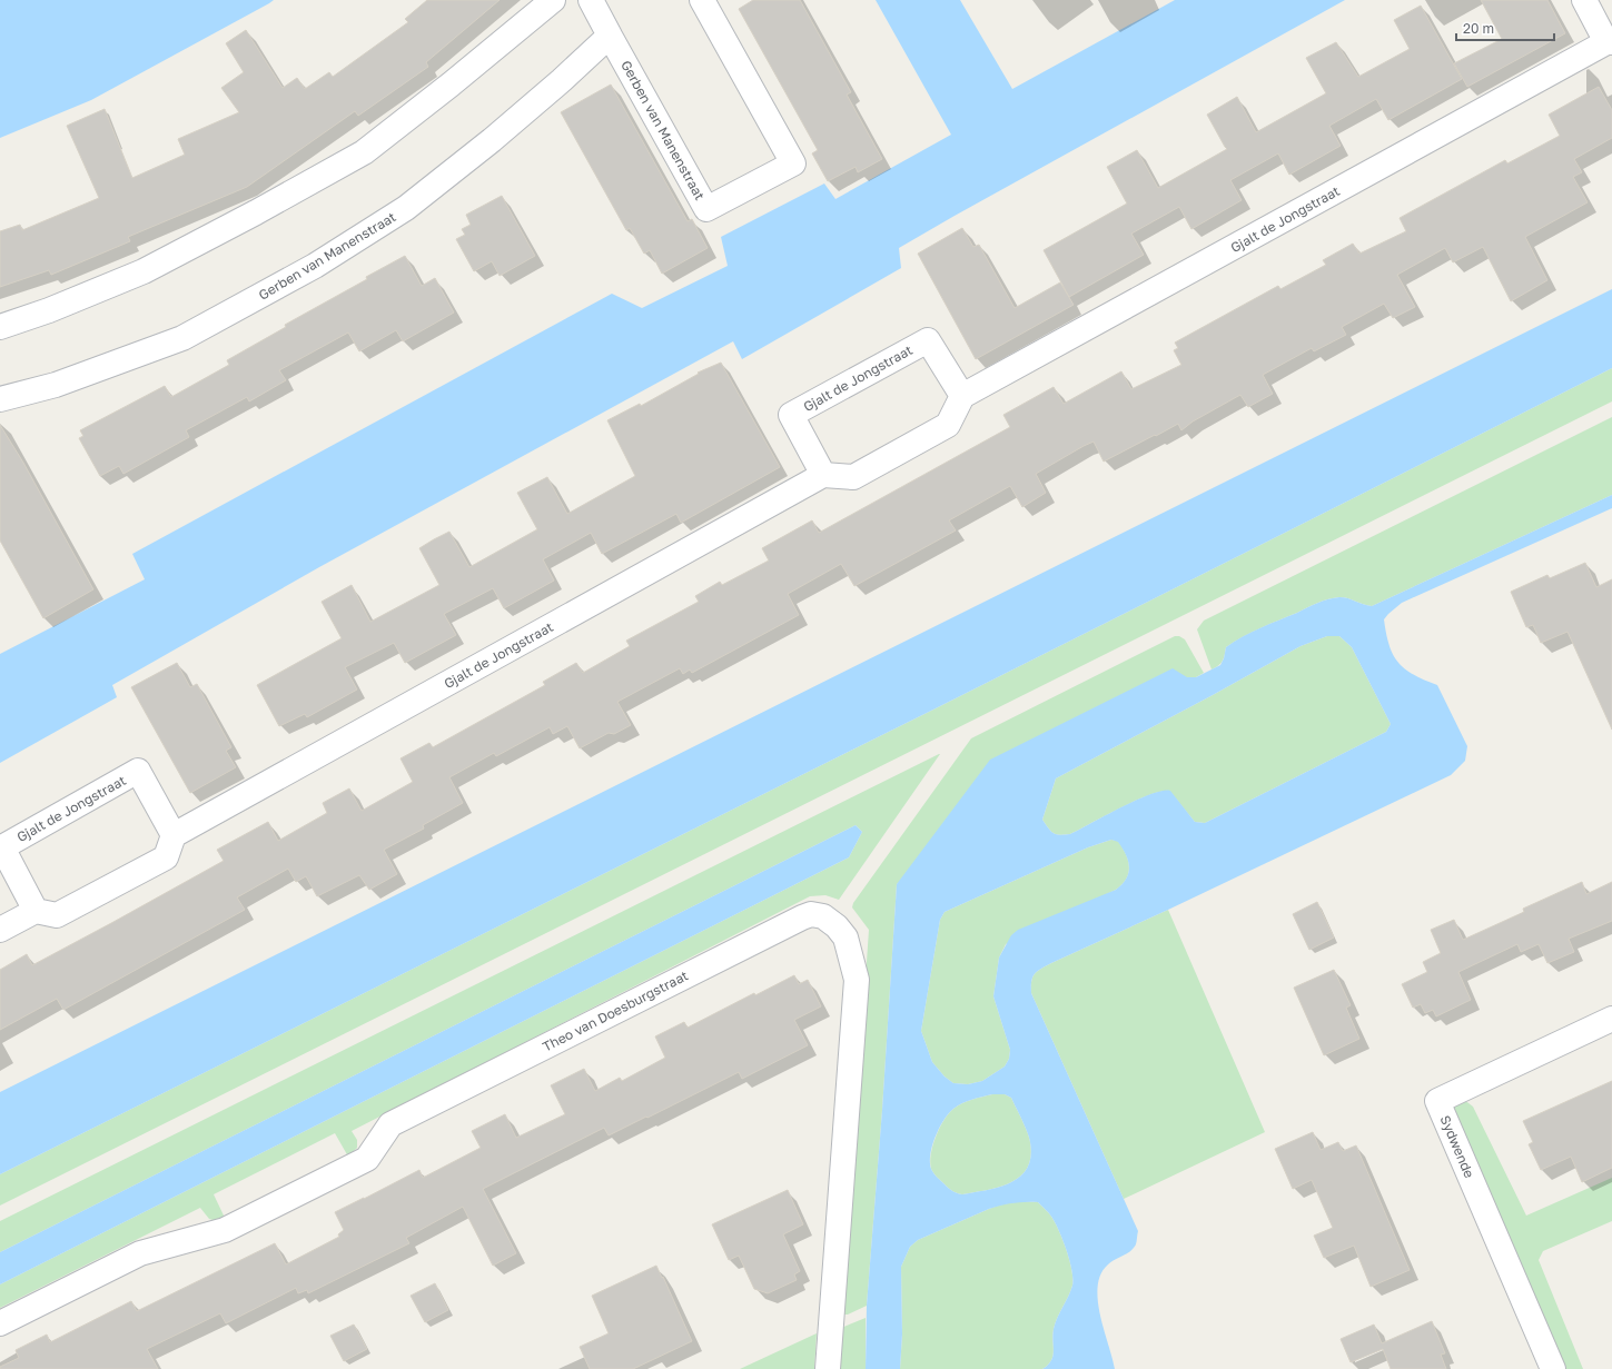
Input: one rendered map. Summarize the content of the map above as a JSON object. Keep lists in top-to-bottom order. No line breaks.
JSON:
{"streets":{"street":["Gerben van Manenstraat","Gjalt de Jongstraat","Theo van Doesburgstraat","Sydwende"]},"scale_bar":"20 m"}
